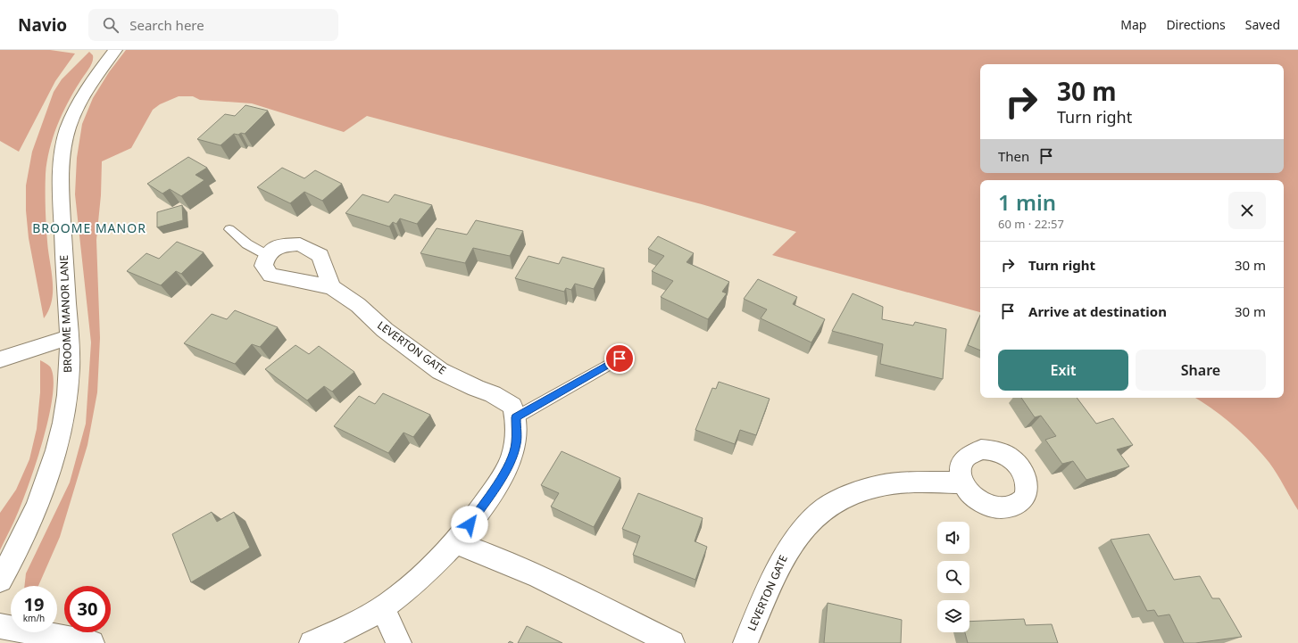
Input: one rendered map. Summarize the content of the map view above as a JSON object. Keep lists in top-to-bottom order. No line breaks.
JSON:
{"streets":{"street":["BROOME MANOR LANE","LEVERTON GATE"]},"districts":["BROOME MANOR"],"page":{"header":"Navio","search":"Search here","nav":["Map","Directions","Saved"],"turn":["30 m","Turn right"],"then":"Then","heading":["1 min","60 m · 22:57"],"list":[{"name":"Turn right","value":"30 m"},{"name":"Arrive at destination","value":"30 m"}],"buttons":["Exit","Share"],"speed":"19 km/h","limit":"30"}}
